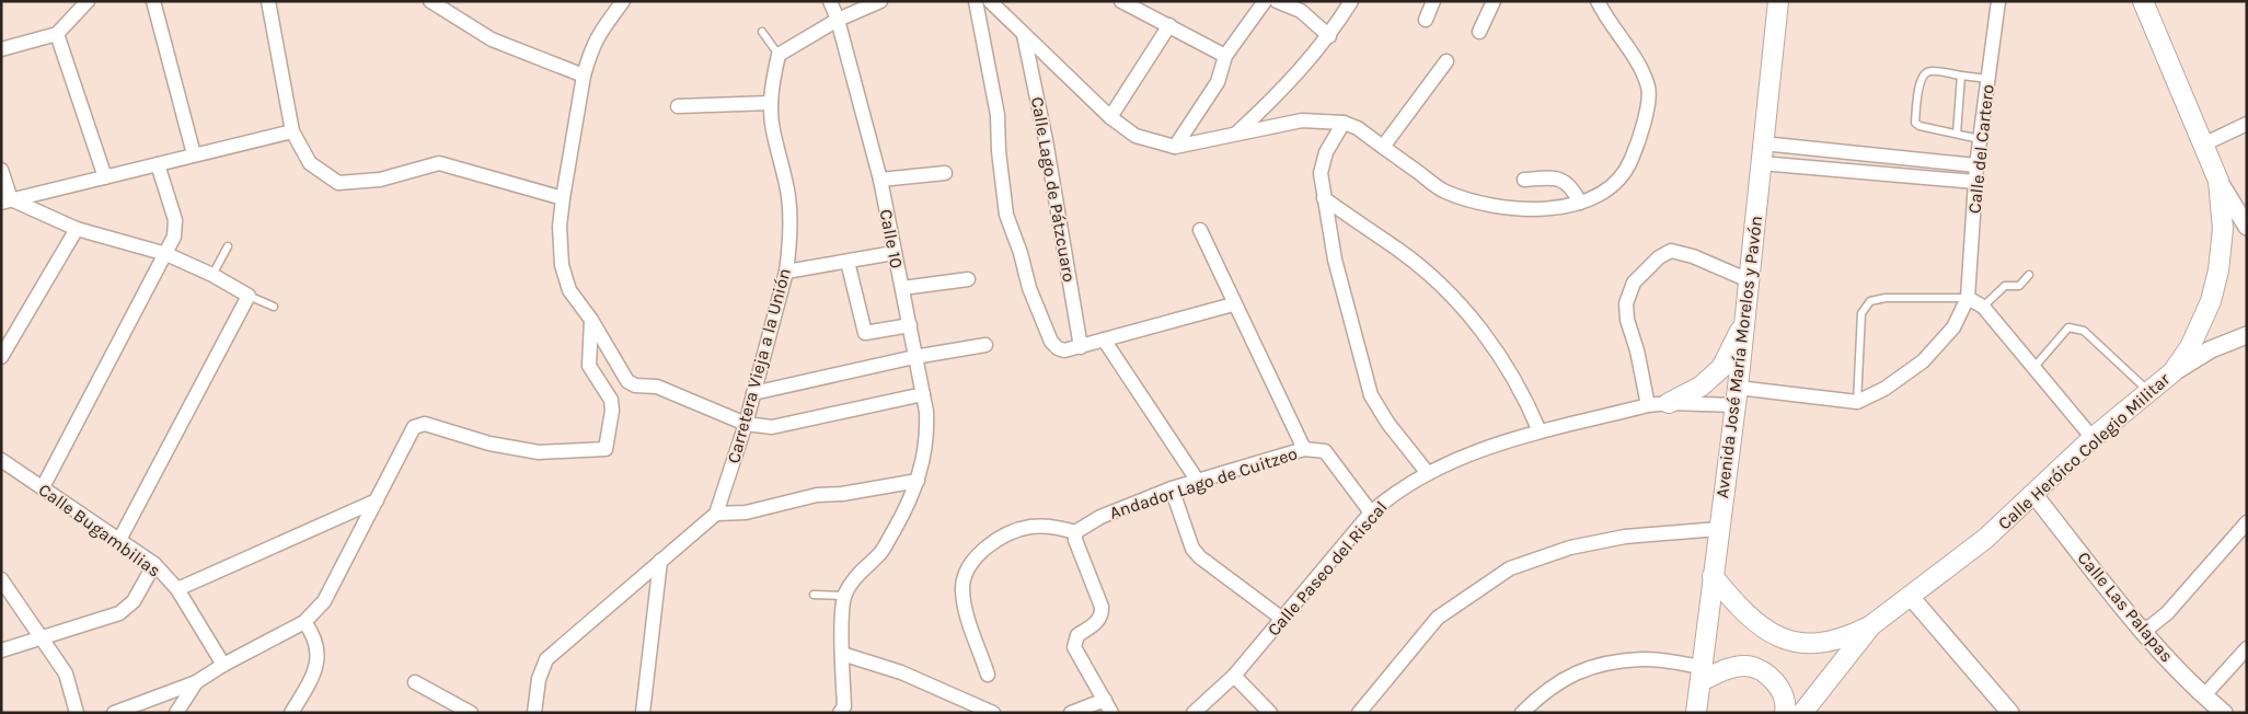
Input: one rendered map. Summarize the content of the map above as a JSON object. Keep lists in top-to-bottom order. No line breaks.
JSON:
{"streets":{"main road":["Avenida José María Morelos y Pavón","Calle Heróico Colegio Militar"],"street":["Calle del Cartero","Calle Lago de Pátzcuaro","Calle 10","Carretera Vieja a la Unión","Andador Lago de Cuitzeo","Calle Bugambilias","Calle Paseo del Riscal","Calle Las Palapas"]},"crossings":[["Avenida José María Morelos y Pavón","Calle Paseo del Riscal"],["Calle Heróico Colegio Militar","Calle Las Palapas"],["Andador Lago de Cuitzeo","Calle Paseo del Riscal"]]}
